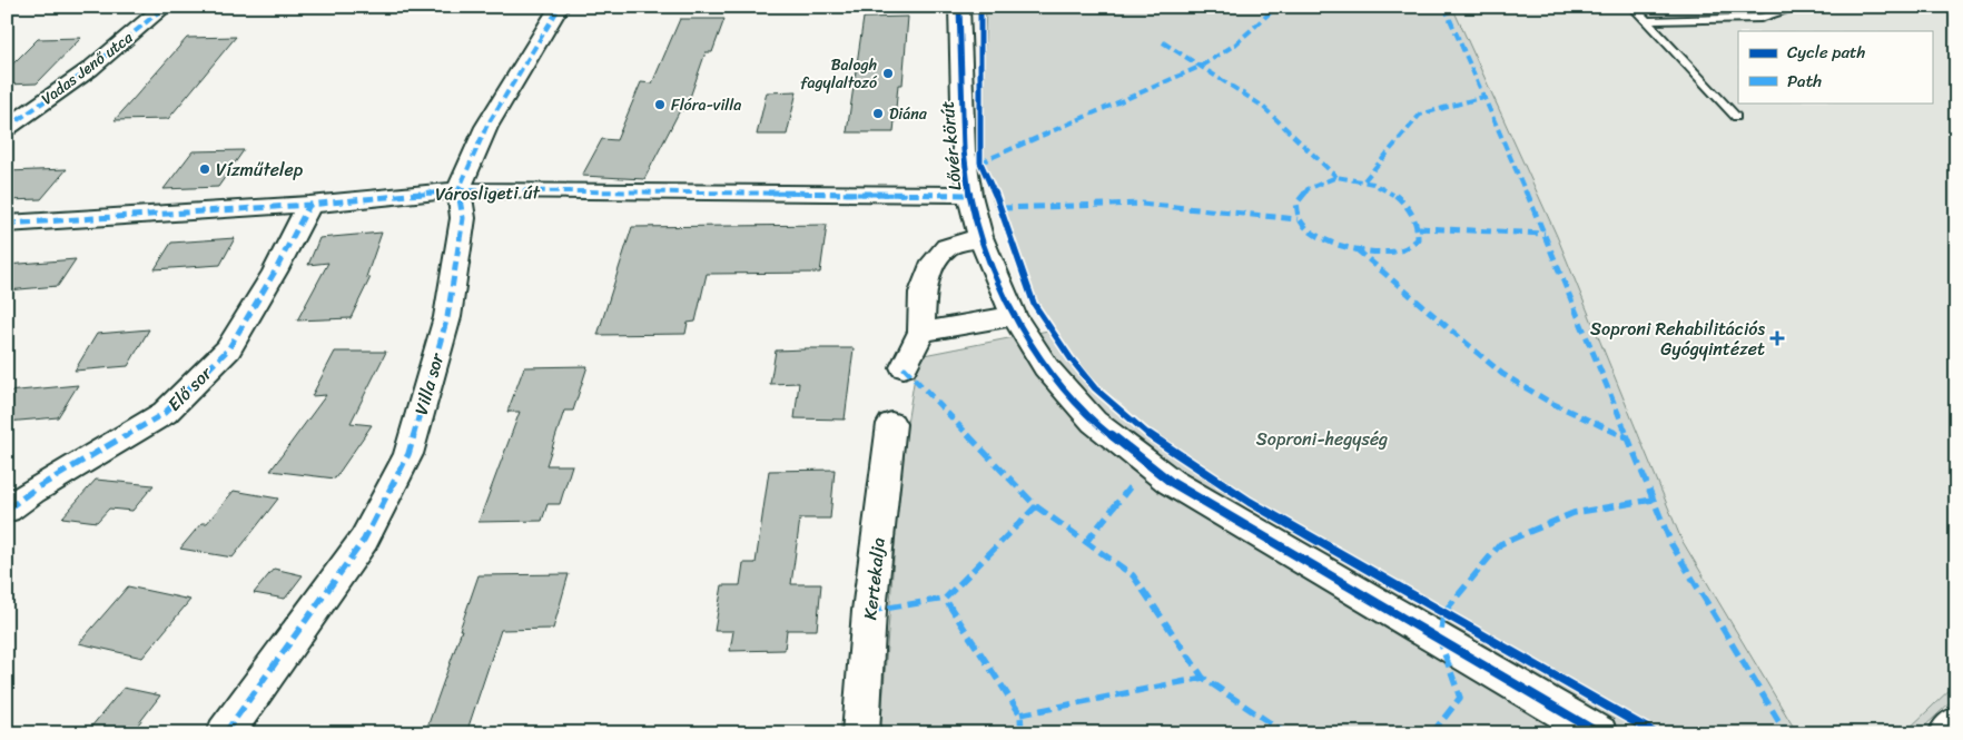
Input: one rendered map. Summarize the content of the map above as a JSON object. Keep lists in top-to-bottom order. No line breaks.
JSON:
{"streets":{"street":["Vadas Jenő utca","Lővér körút","Városligeti út","Villa sor","Elő sor","Kertekalja"]},"crossings":[["Lővér körút","Városligeti út"],["Városligeti út","Villa sor"],["Városligeti út","Elő sor"]],"parks":["Soproni-hegység"],"places":{"other":["Balogh fagylaltozó","Flóra-villa","Diána","Vízműtelep"],"health":["Soproni Rehabilitációs Gyógyintézet"]},"legend":["Cycle path","Path"]}
